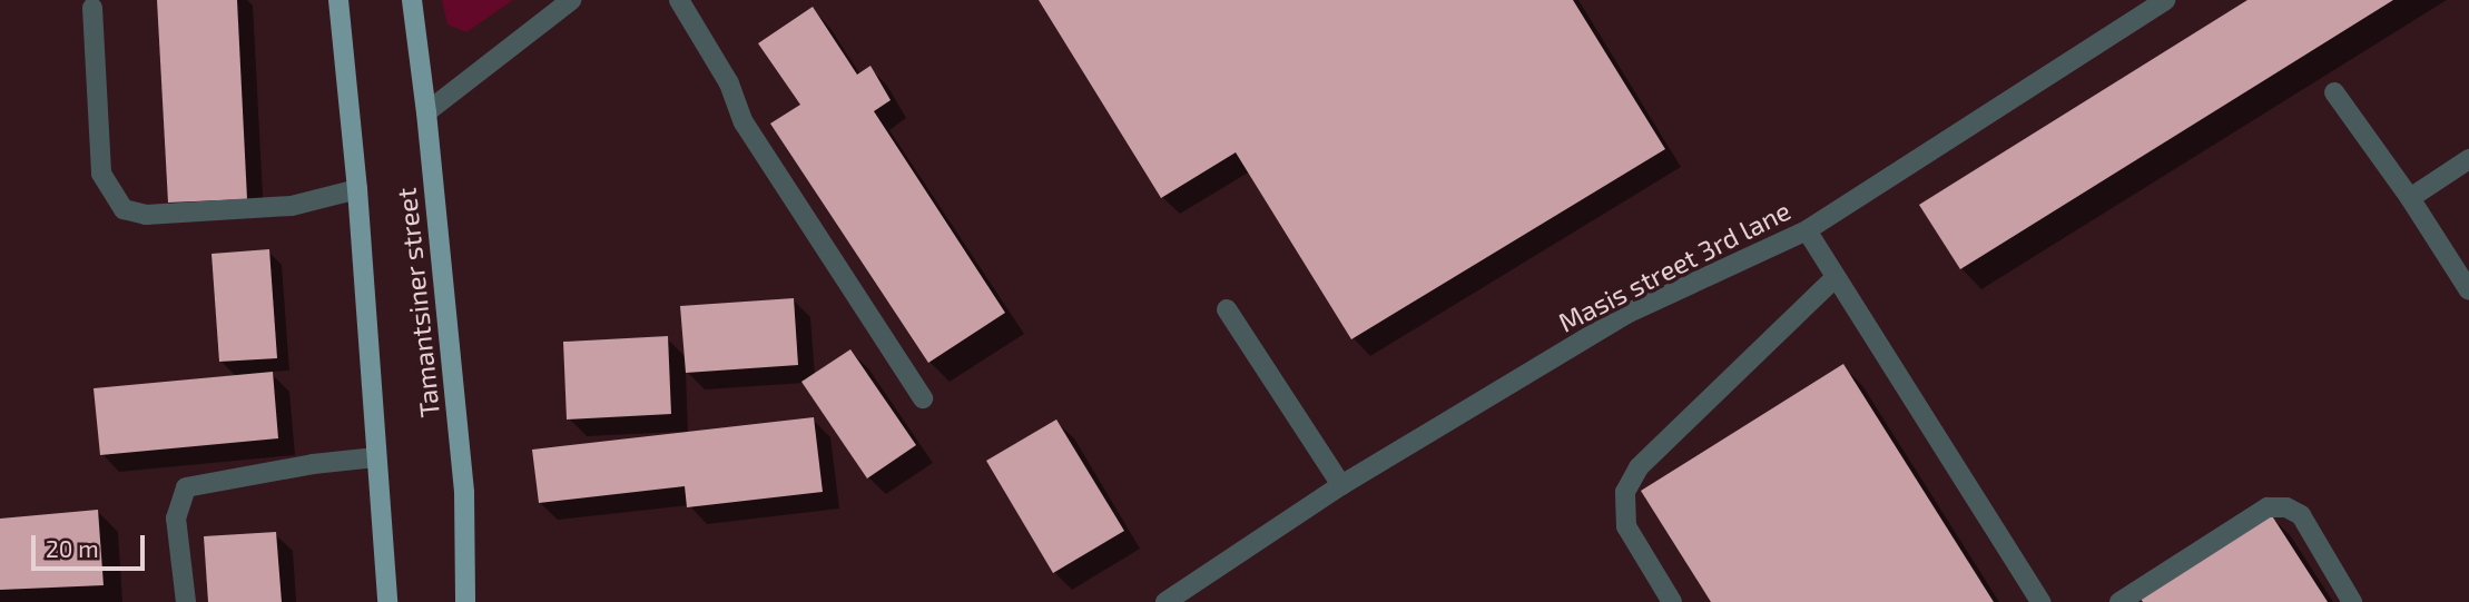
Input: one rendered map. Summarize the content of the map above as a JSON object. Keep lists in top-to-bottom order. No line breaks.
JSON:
{"streets":{"main road":["Tamantsiner street"],"street":["Masis street 3rd lane"]},"scale_bar":"20 m"}
